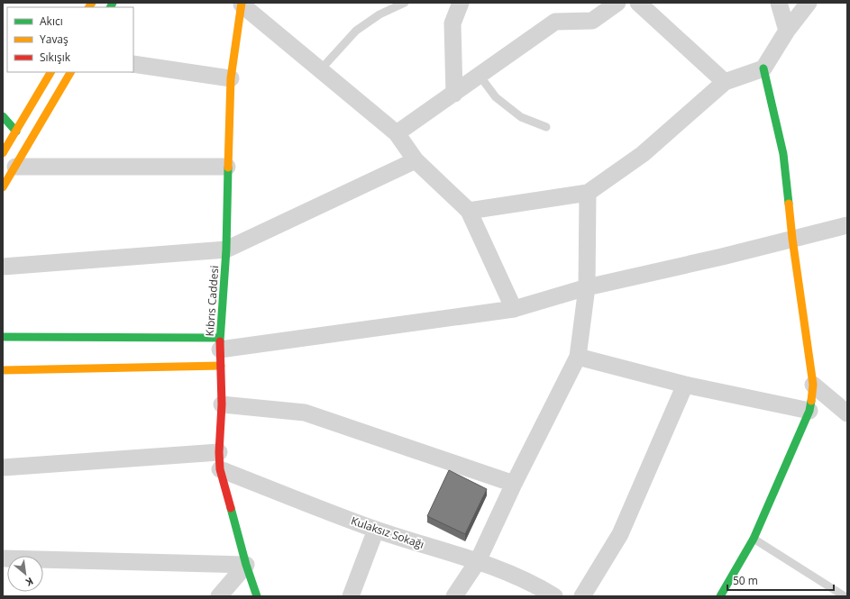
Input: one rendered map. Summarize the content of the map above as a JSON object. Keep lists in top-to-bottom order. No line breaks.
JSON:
{"streets":{"street":["Kıbrıs Caddesi","Kulaksız Sokağı"]},"crossings":[["Kıbrıs Caddesi","Kulaksız Sokağı"]],"legend":["Akıcı","Yavaş","Sıkışık"],"scale_bar":"50 m","north":"bottom right"}
